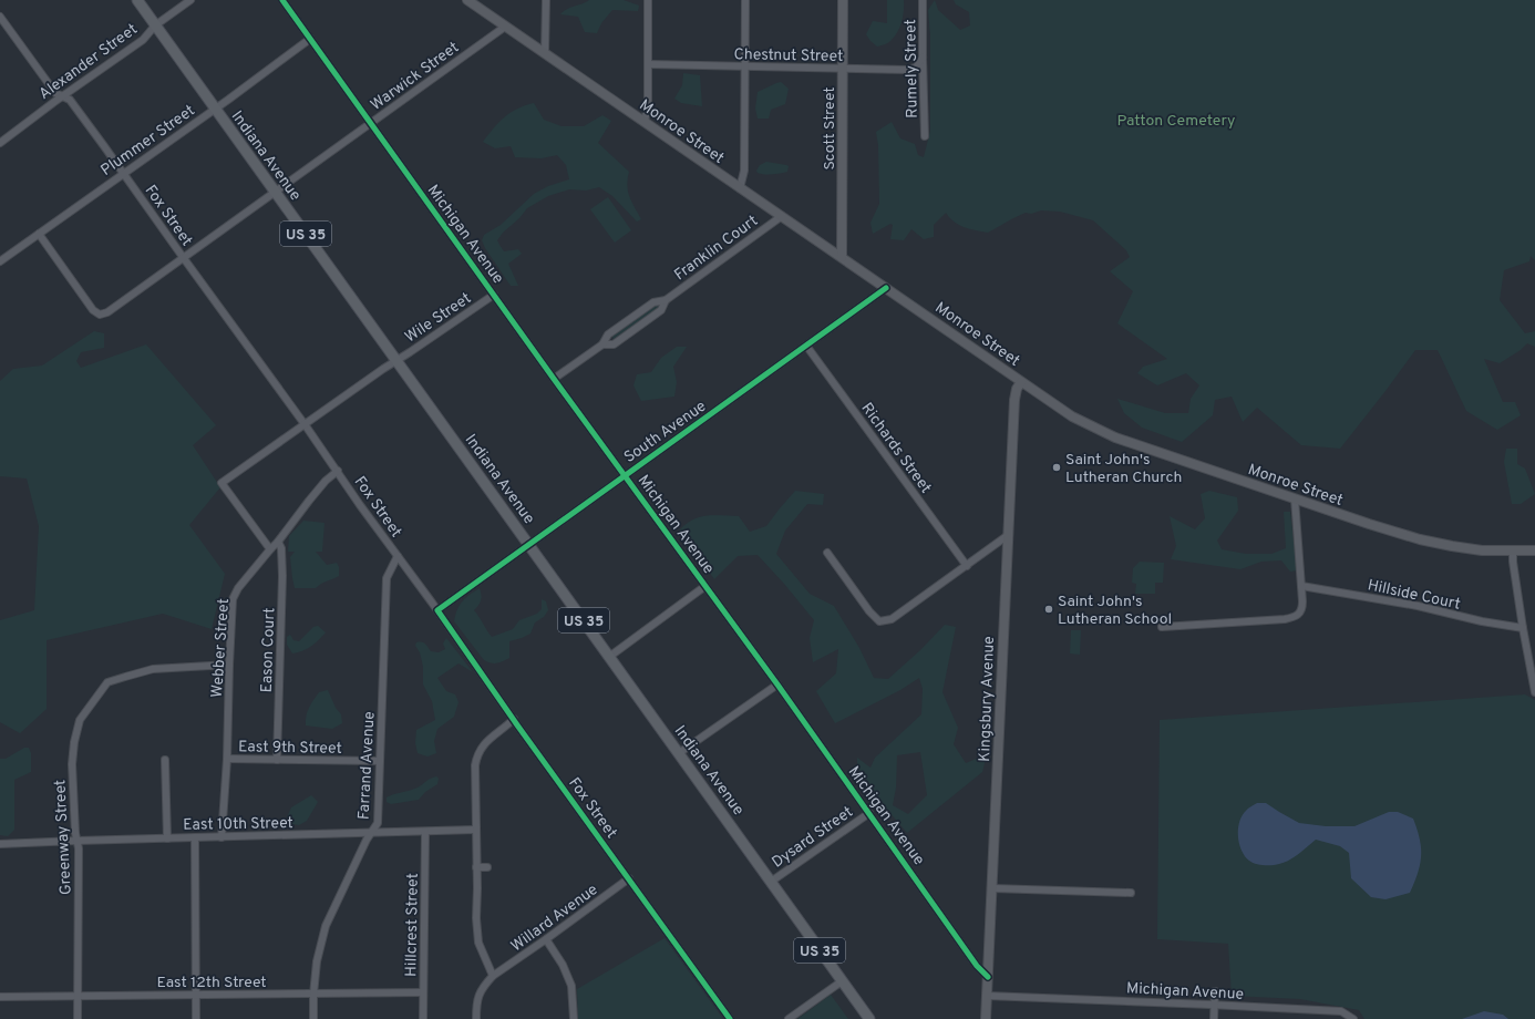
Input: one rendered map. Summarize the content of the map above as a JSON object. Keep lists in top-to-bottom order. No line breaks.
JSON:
{"streets":{"main road":["Scott Street","Monroe Street","Indiana Avenue","US 35","Kingsbury Avenue"],"street":["Chestnut Street","Alexander Street","Rumely Street","Warwick Street","Plummer Street","Fox Street","Michigan Avenue","Franklin Court","Wile Street","South Avenue","Richards Street","Hillside Court","Webber Street","Eason Court","East 9th Street","Farrand Avenue","East 10th Street","Dysard Street","Greenway Street","Willard Avenue","Hillcrest Street","East 12th Street"]},"crossings":[["Chestnut Street","Rumely Street"],["Chestnut Street","Scott Street"],["Alexander Street","Indiana Avenue"],["Alexander Street","Fox Street"],["Warwick Street","Monroe Street"],["Warwick Street","Plummer Street"],["Warwick Street","Indiana Avenue"],["Warwick Street","Fox Street"],["Warwick Street","Michigan Avenue"],["Scott Street","Monroe Street"],["Monroe Street","Franklin Court"],["Monroe Street","South Avenue"],["Monroe Street","Kingsbury Avenue"],["Plummer Street","Indiana Avenue"],["Plummer Street","Fox Street"],["Plummer Street","Michigan Avenue"],["Indiana Avenue","Wile Street"],["Indiana Avenue","South Avenue"],["Indiana Avenue","Dysard Street"],["Fox Street","South Avenue"],["Fox Street","Webber Street"],["Fox Street","Farrand Avenue"],["Fox Street","Willard Avenue"],["Michigan Avenue","Franklin Court"],["Michigan Avenue","Wile Street"],["Michigan Avenue","South Avenue"],["Michigan Avenue","Kingsbury Avenue"],["Michigan Avenue","Dysard Street"],["South Avenue","Richards Street"],["Webber Street","Eason Court"],["Webber Street","East 9th Street"],["Webber Street","East 10th Street"],["Webber Street","Greenway Street"],["Eason Court","East 9th Street"],["East 9th Street","Farrand Avenue"],["Farrand Avenue","East 10th Street"],["Farrand Avenue","East 12th Street"],["East 10th Street","Greenway Street"],["East 10th Street","Hillcrest Street"],["Greenway Street","East 12th Street"],["Hillcrest Street","East 12th Street"]],"parks":["Patton Cemetery"],"places":["Saint John's Lutheran Church","Saint John's Lutheran School"]}
